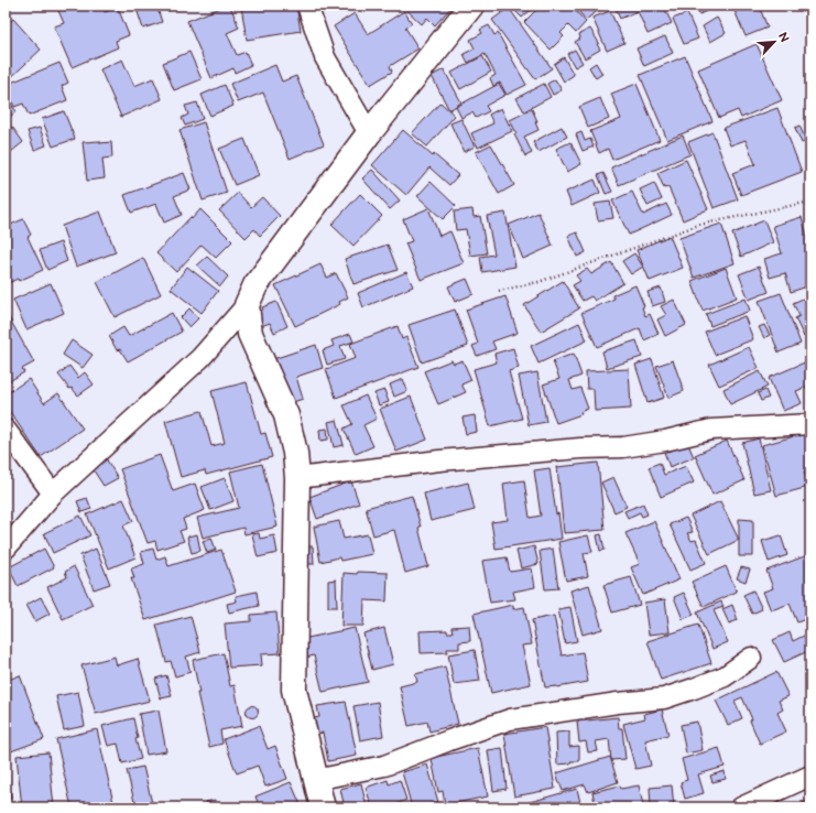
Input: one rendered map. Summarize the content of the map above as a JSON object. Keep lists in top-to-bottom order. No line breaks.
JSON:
{"north":"top right"}
